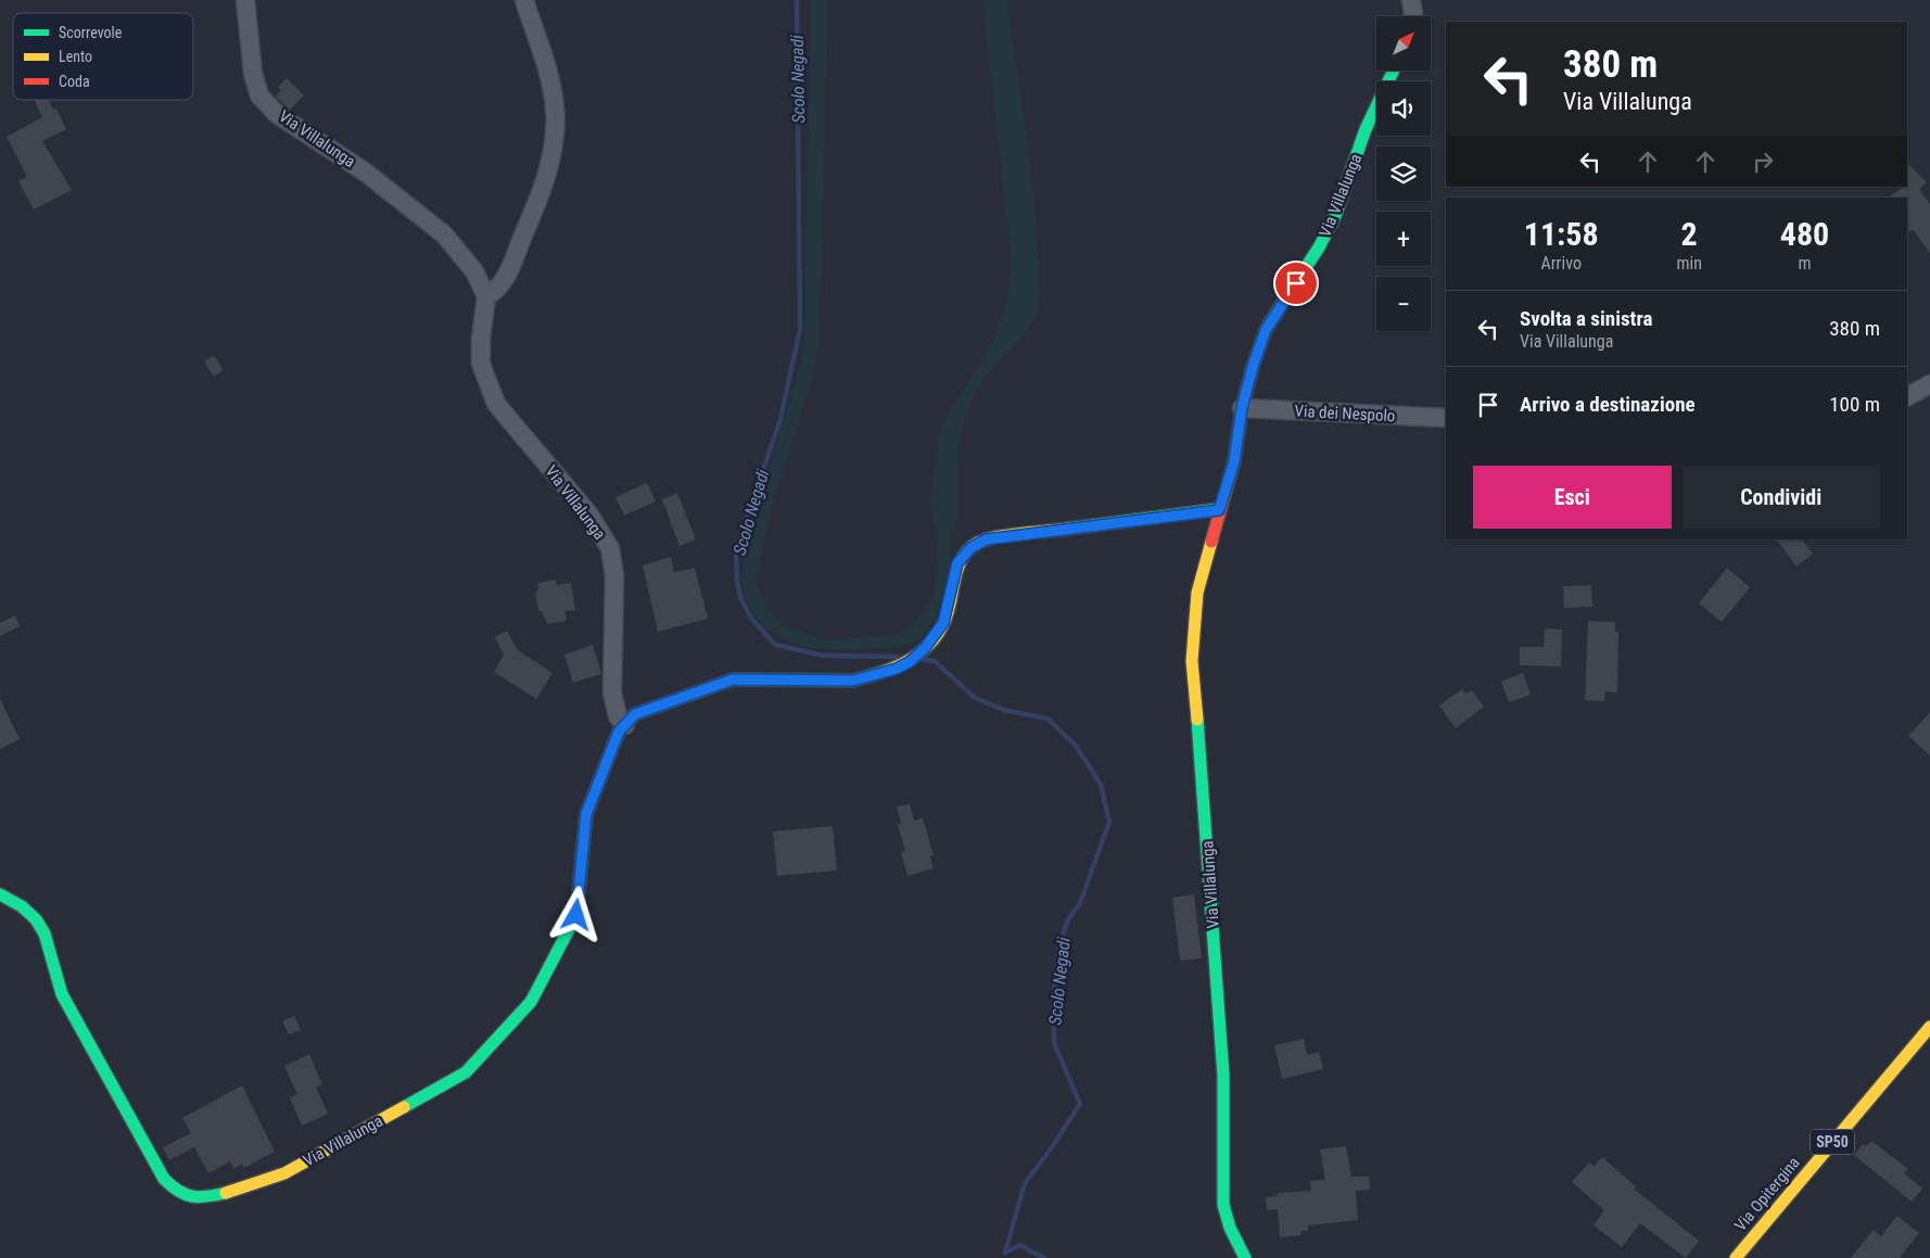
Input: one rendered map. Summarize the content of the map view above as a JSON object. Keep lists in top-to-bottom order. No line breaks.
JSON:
{"streets":{"street":["Via Villalunga","Via dei Nespolo","SP50","Via Opitergina"]},"crossings":[["Via Villalunga","Via dei Nespolo"]],"water":["Scolo Negadi"],"legend":["Scorrevole","Lento","Coda"],"north":"top right","page":{"map_buttons":["+","−"],"turn":["380 m","Via Villalunga"],"eta":["11:58","Arrivo","2","min","480","m"],"list":[{"name":"Svolta a sinistra","note":"Via Villalunga","value":"380 m"},{"name":"Arrivo a destinazione","value":"100 m"}],"buttons":["Esci","Condividi"]}}
